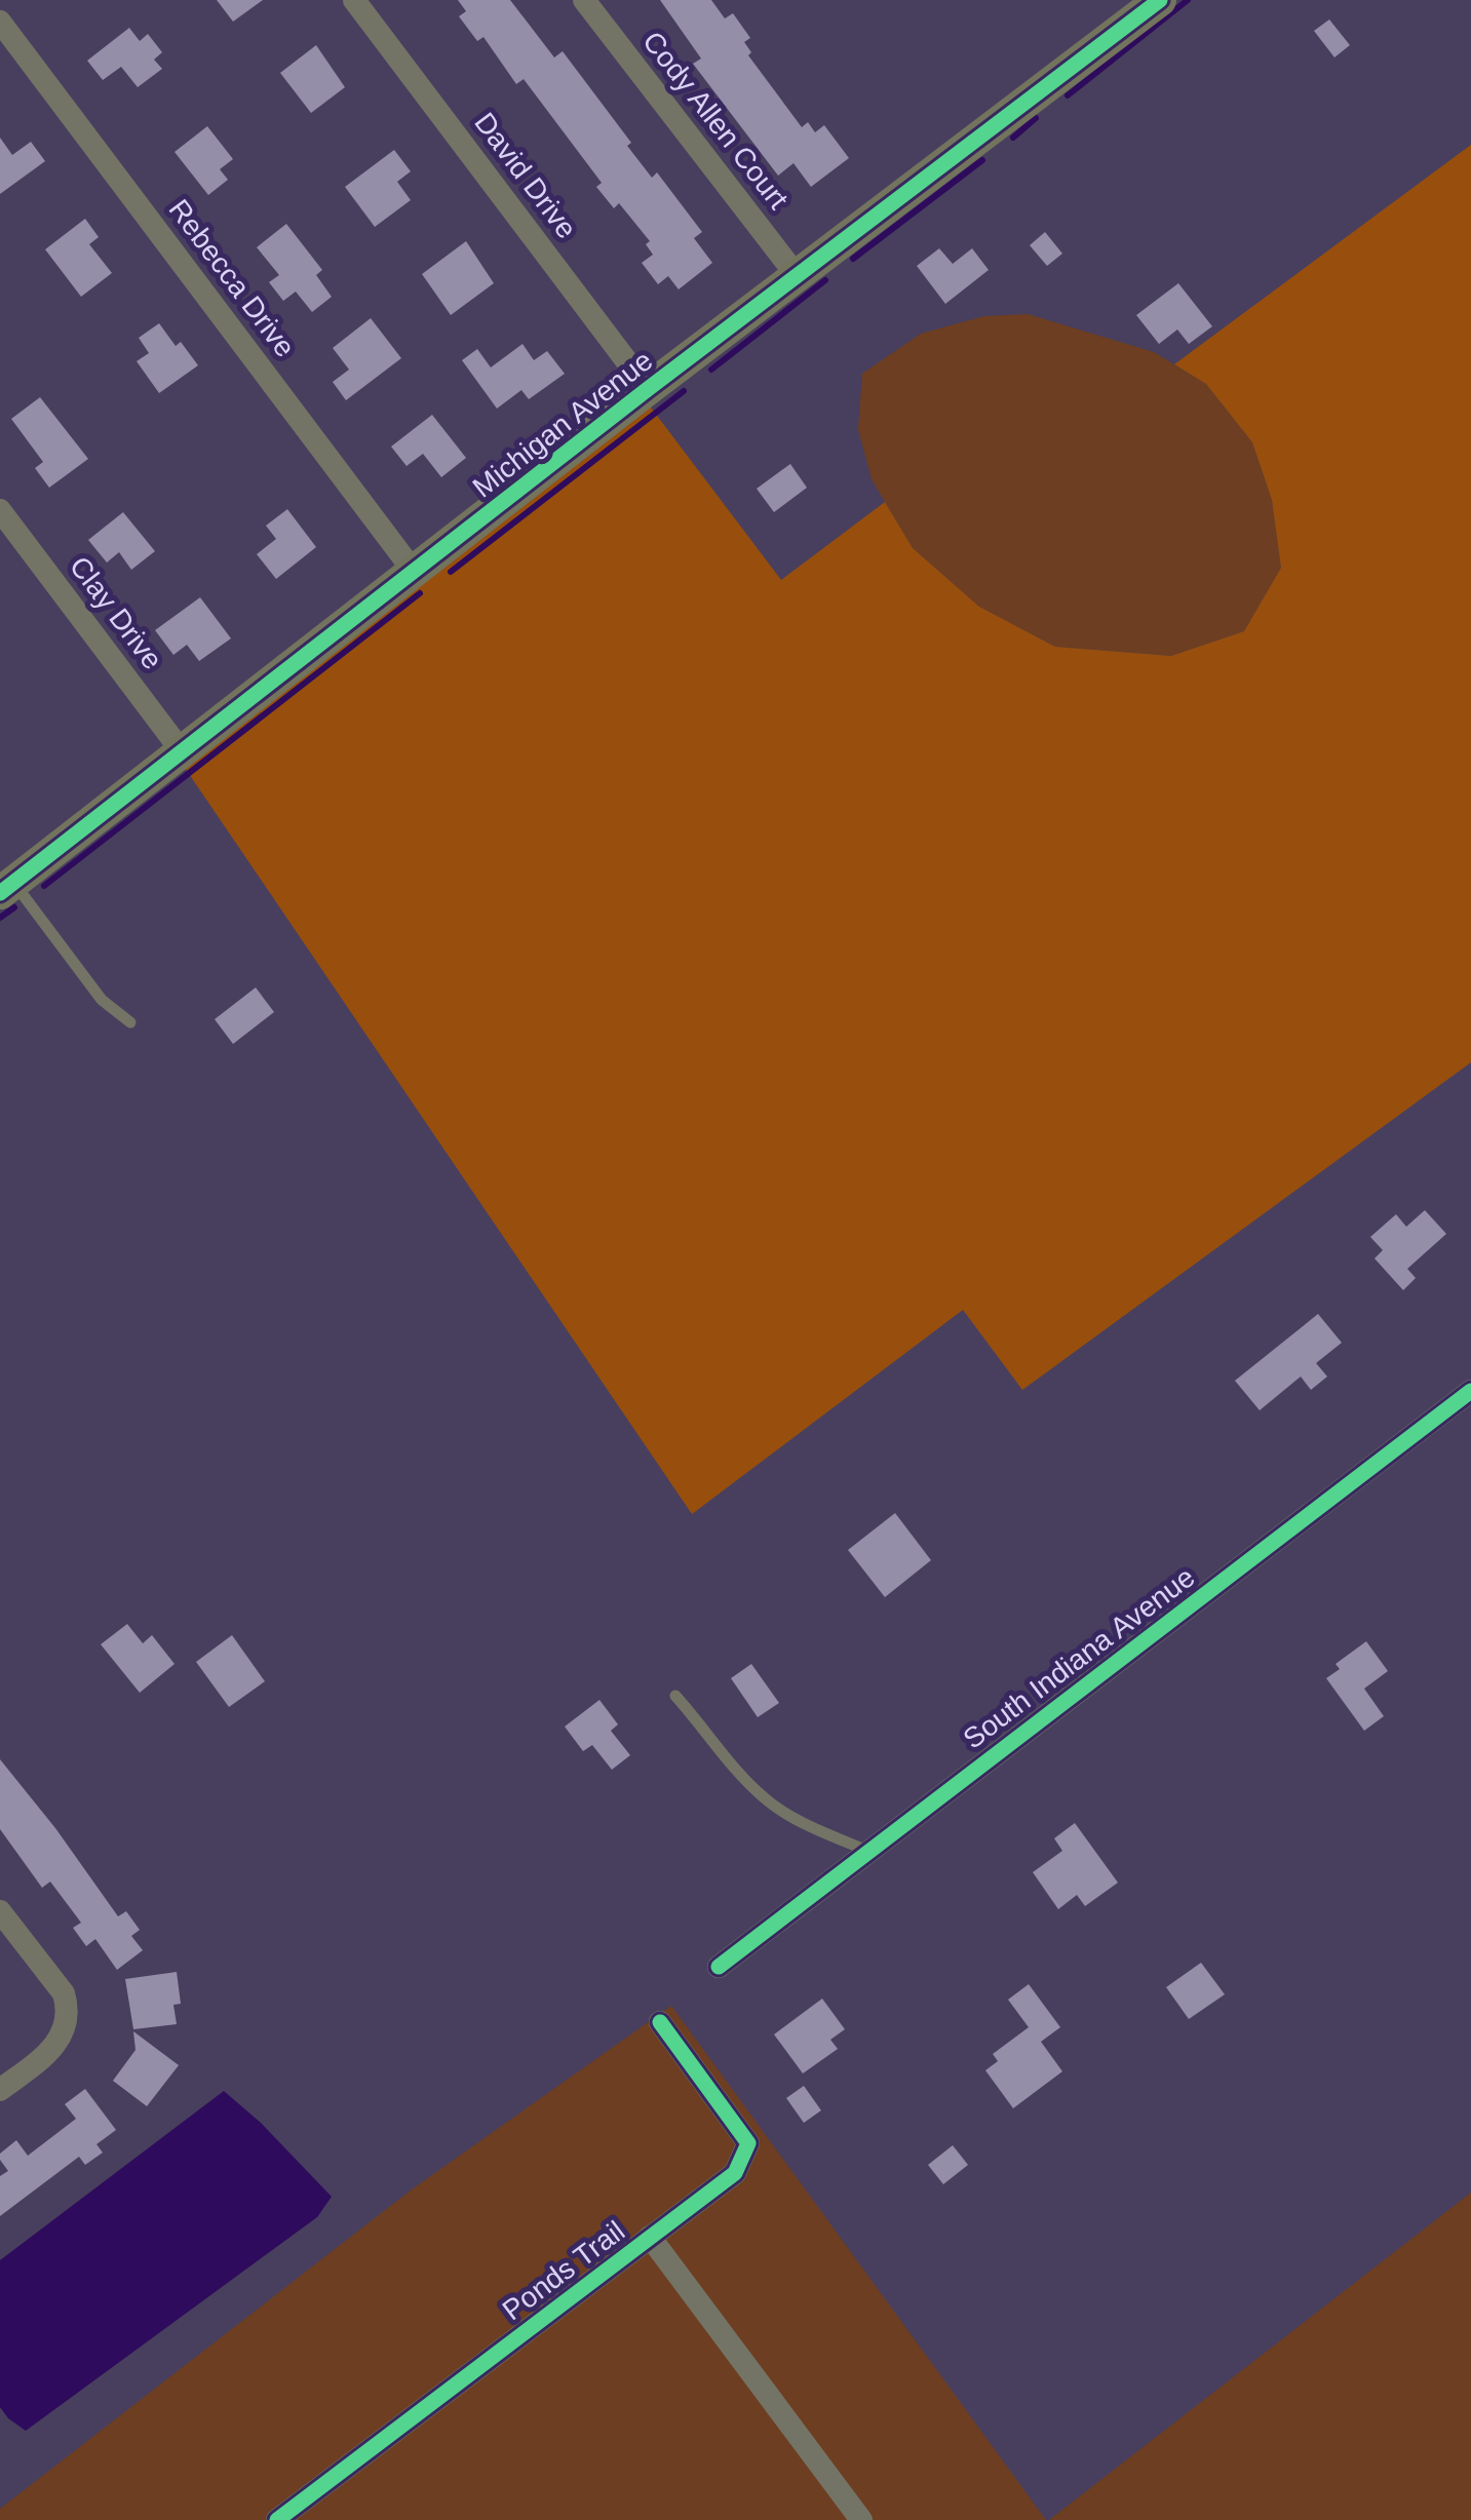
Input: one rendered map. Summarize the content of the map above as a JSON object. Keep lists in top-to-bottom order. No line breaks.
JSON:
{"streets":{"street":["Cody Allen Court","David Drive","Rebecca Drive","Michigan Avenue","Clay Drive","South Indiana Avenue","Ponds Trail"]},"crossings":[["Cody Allen Court","Michigan Avenue"],["David Drive","Michigan Avenue"],["Rebecca Drive","Michigan Avenue"],["Michigan Avenue","Clay Drive"]]}
